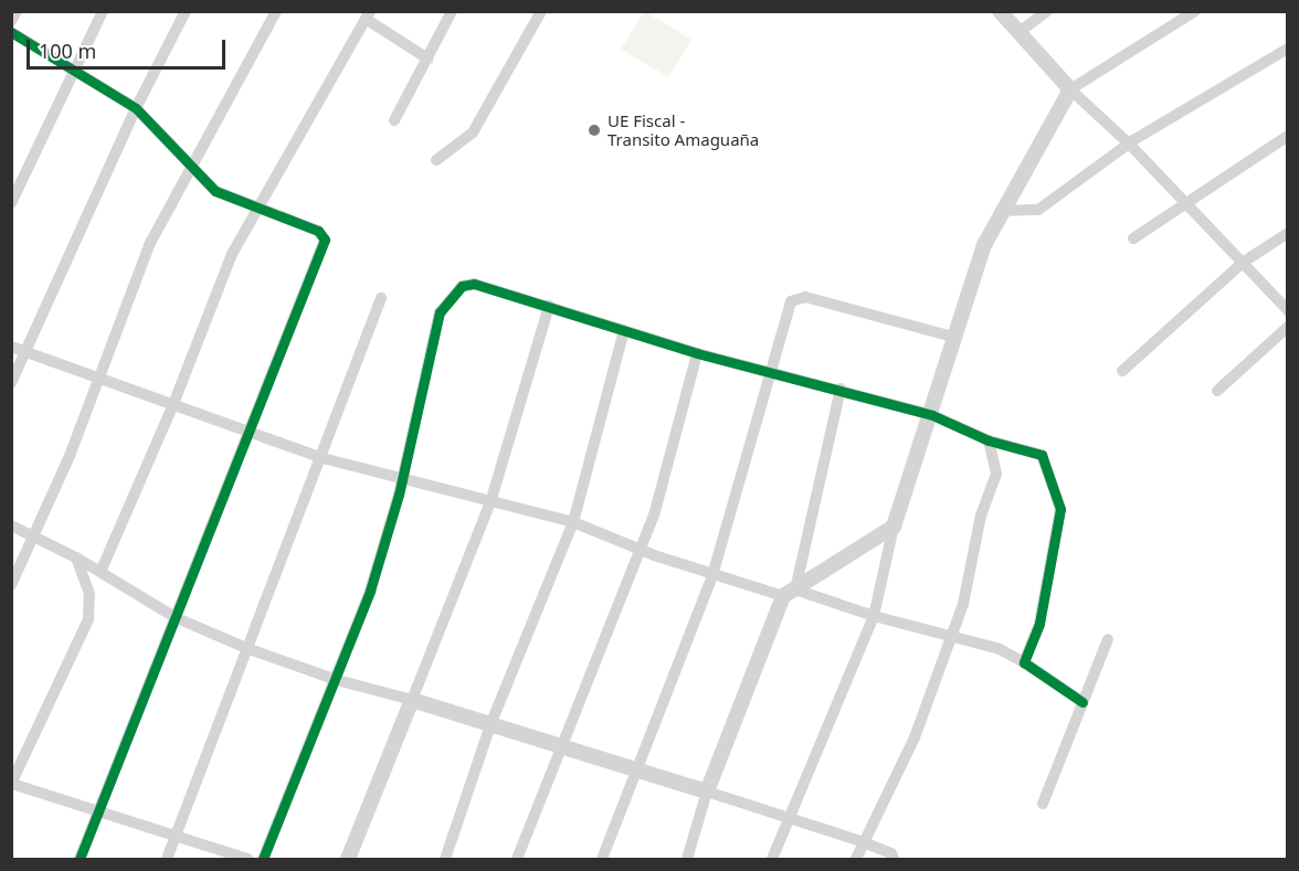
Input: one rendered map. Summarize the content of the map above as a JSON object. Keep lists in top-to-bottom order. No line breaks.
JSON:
{"places":["UE Fiscal - Transito Amaguaña"],"scale_bar":"100 m"}
